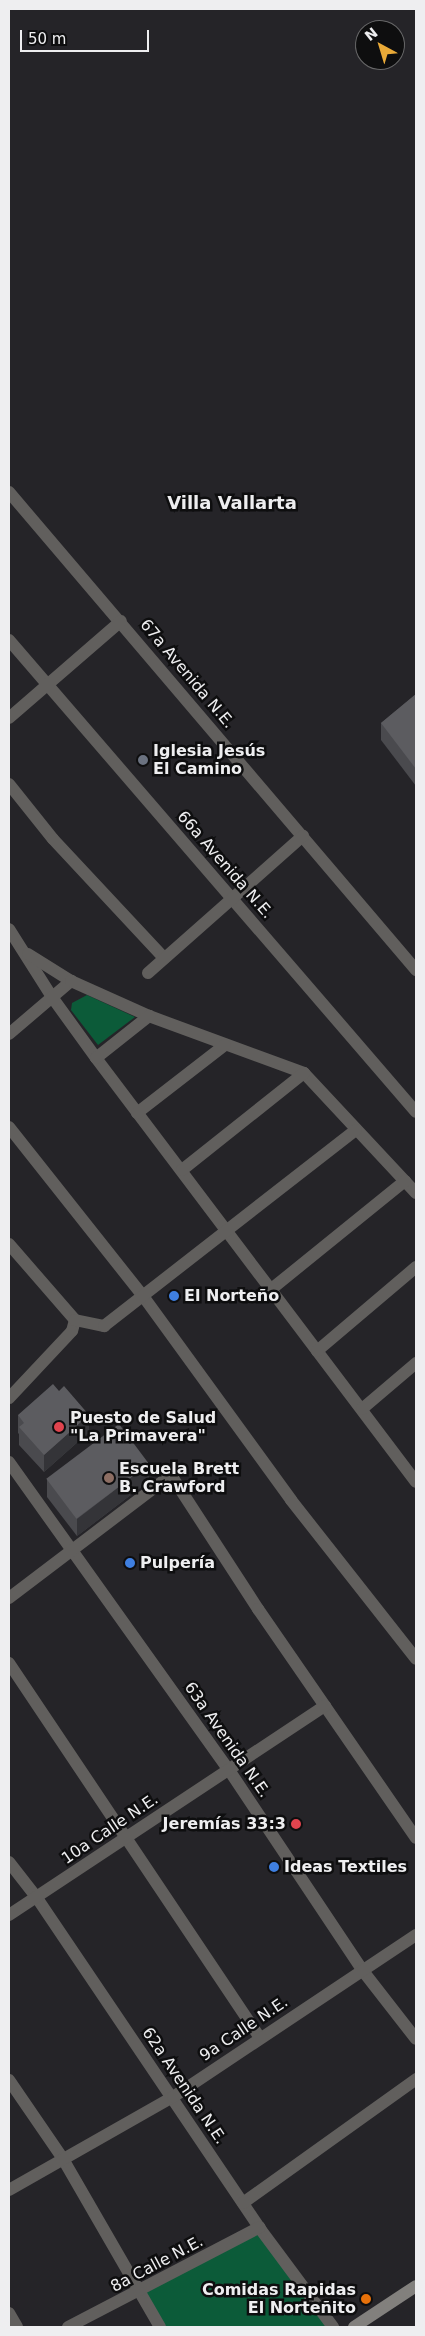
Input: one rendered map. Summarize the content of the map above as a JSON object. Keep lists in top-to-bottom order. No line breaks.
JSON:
{"streets":{"street":["67a Avenida N.E.","66a Avenida N.E.","63a Avenida N.E.","10a Calle N.E.","9a Calle N.E.","62a Avenida N.E.","8a Calle N.E."]},"crossings":[["63a Avenida N.E.","10a Calle N.E."],["63a Avenida N.E.","9a Calle N.E."],["10a Calle N.E.","62a Avenida N.E."],["9a Calle N.E.","62a Avenida N.E."],["62a Avenida N.E.","8a Calle N.E."]],"districts":["Villa Vallarta"],"places":["Iglesia Jesús El Camino","El Norteño","Puesto de Salud \"La Primavera\"","Escuela Brett B. Crawford","Pulpería","Jeremías 33:3","Ideas Textiles","Comidas Rapidas El Norteñito"],"scale_bar":"50 m","north":"top left"}
